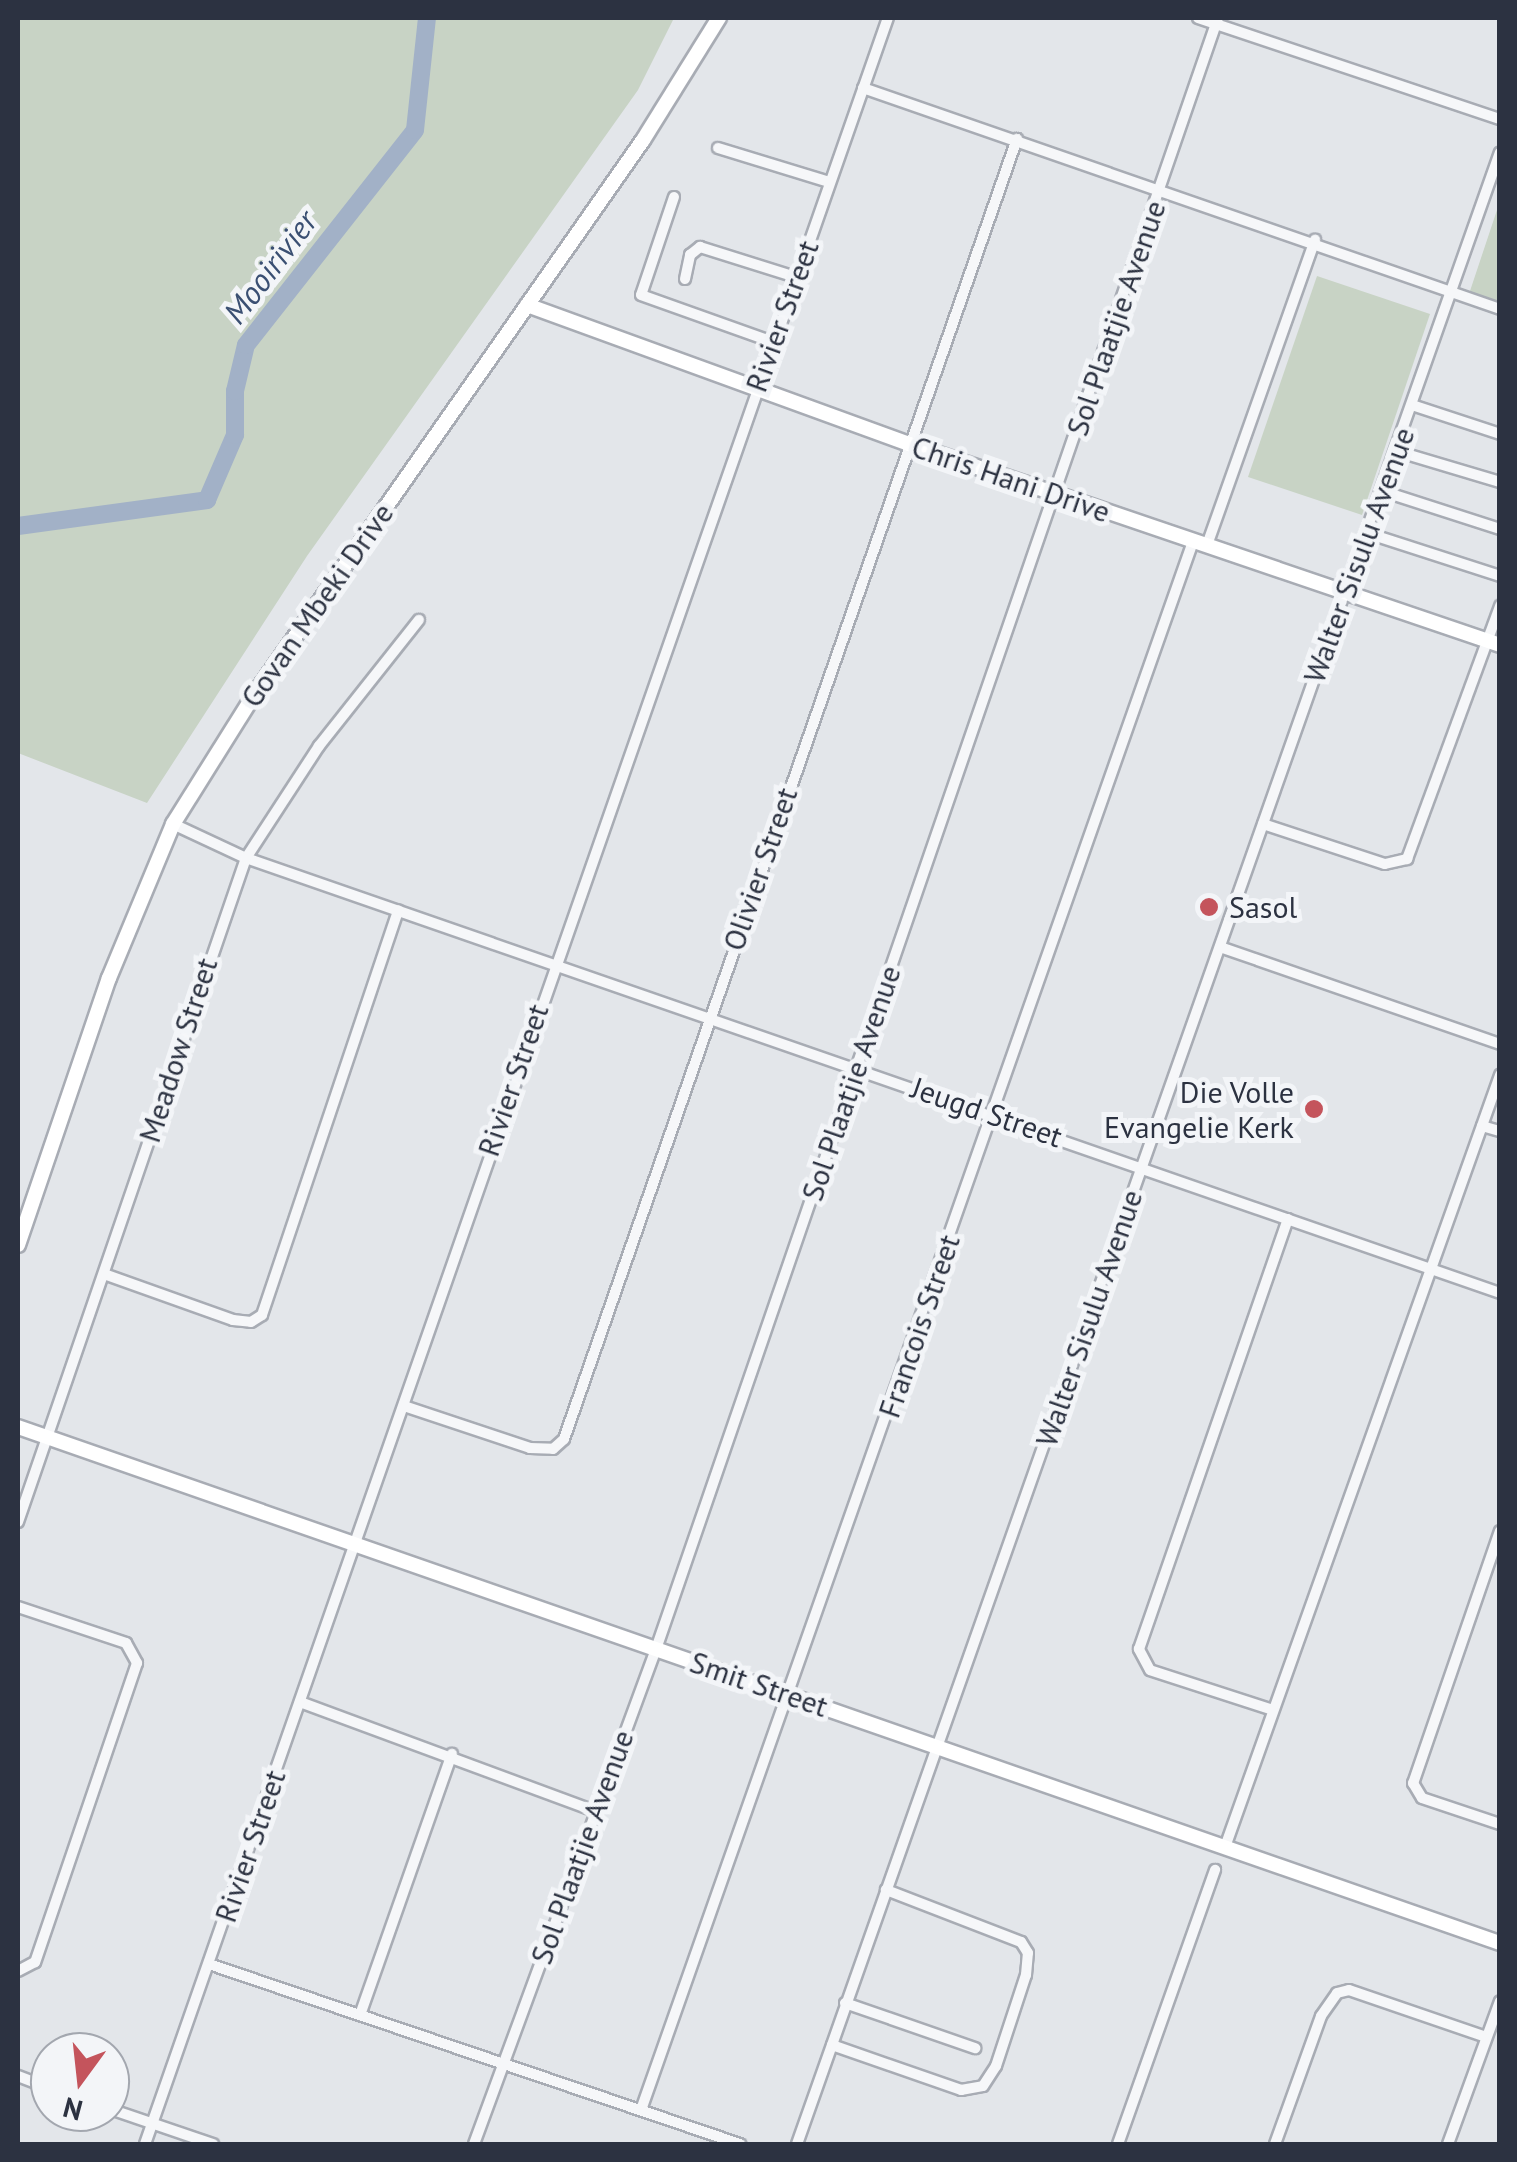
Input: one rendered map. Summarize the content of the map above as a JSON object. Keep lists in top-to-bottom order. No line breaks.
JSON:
{"streets":{"street":["Rivier Street","Sol Plaatjie Avenue","Chris Hani Drive","Walter Sisulu Avenue","Govan Mbeki Drive","Olivier Street","Meadow Street","Jeugd Street","Francois Street","Smit Street"]},"crossings":[["Rivier Street","Chris Hani Drive"],["Rivier Street","Olivier Street"],["Rivier Street","Jeugd Street"],["Rivier Street","Smit Street"],["Sol Plaatjie Avenue","Chris Hani Drive"],["Sol Plaatjie Avenue","Jeugd Street"],["Sol Plaatjie Avenue","Smit Street"],["Chris Hani Drive","Walter Sisulu Avenue"],["Chris Hani Drive","Govan Mbeki Drive"],["Chris Hani Drive","Olivier Street"],["Chris Hani Drive","Francois Street"],["Walter Sisulu Avenue","Jeugd Street"],["Walter Sisulu Avenue","Smit Street"],["Govan Mbeki Drive","Jeugd Street"],["Olivier Street","Jeugd Street"],["Meadow Street","Jeugd Street"],["Meadow Street","Smit Street"],["Jeugd Street","Francois Street"],["Francois Street","Smit Street"]],"water":["Mooirivier"],"places":["Sasol","Die Volle Evangelie Kerk"],"north":"bottom"}
